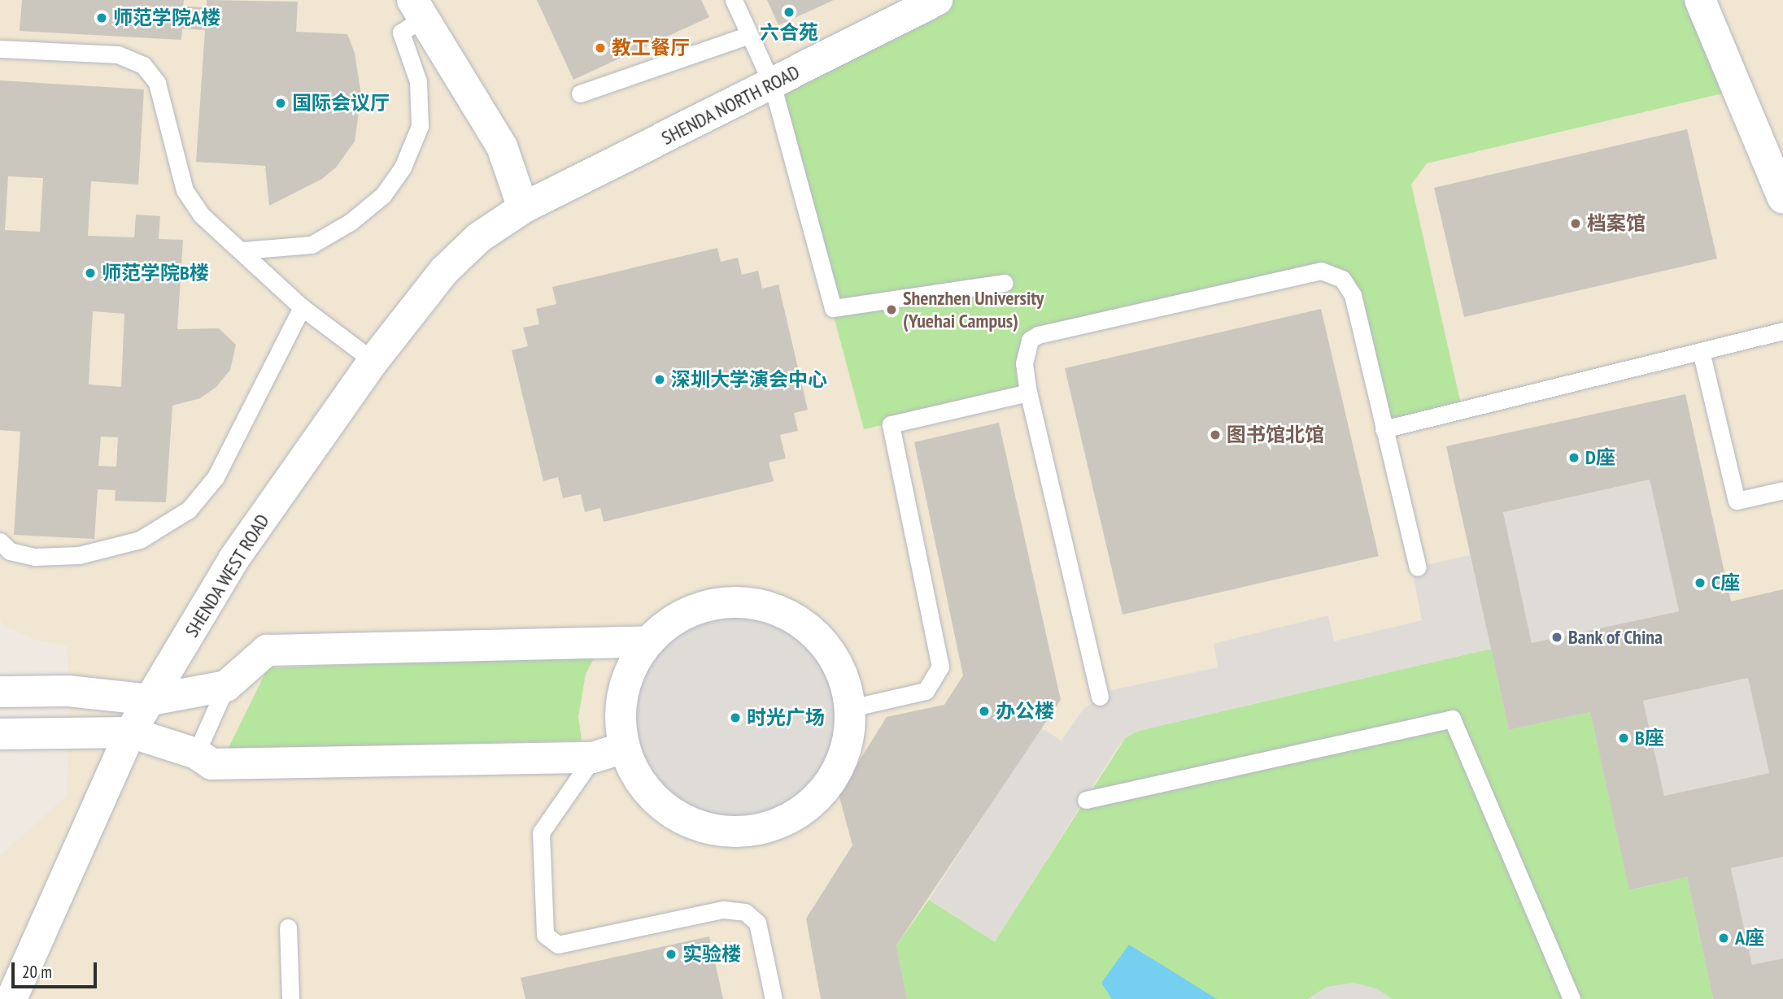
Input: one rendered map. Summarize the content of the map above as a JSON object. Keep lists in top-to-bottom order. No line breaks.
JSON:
{"streets":{"street":["SHENDA NORTH ROAD","SHENDA WEST ROAD"]},"crossings":[["SHENDA NORTH ROAD","SHENDA WEST ROAD"]],"places":["六合苑","师范学院A楼","教工餐厅","国际会议厅","档案馆","师范学院B楼","Shenzhen University (Yuehai Campus)","深圳大学演会中心","图书馆北馆","D座","C座","Bank of China","办公楼","时光广场","B座","A座","实验楼"],"scale_bar":"20 m"}
